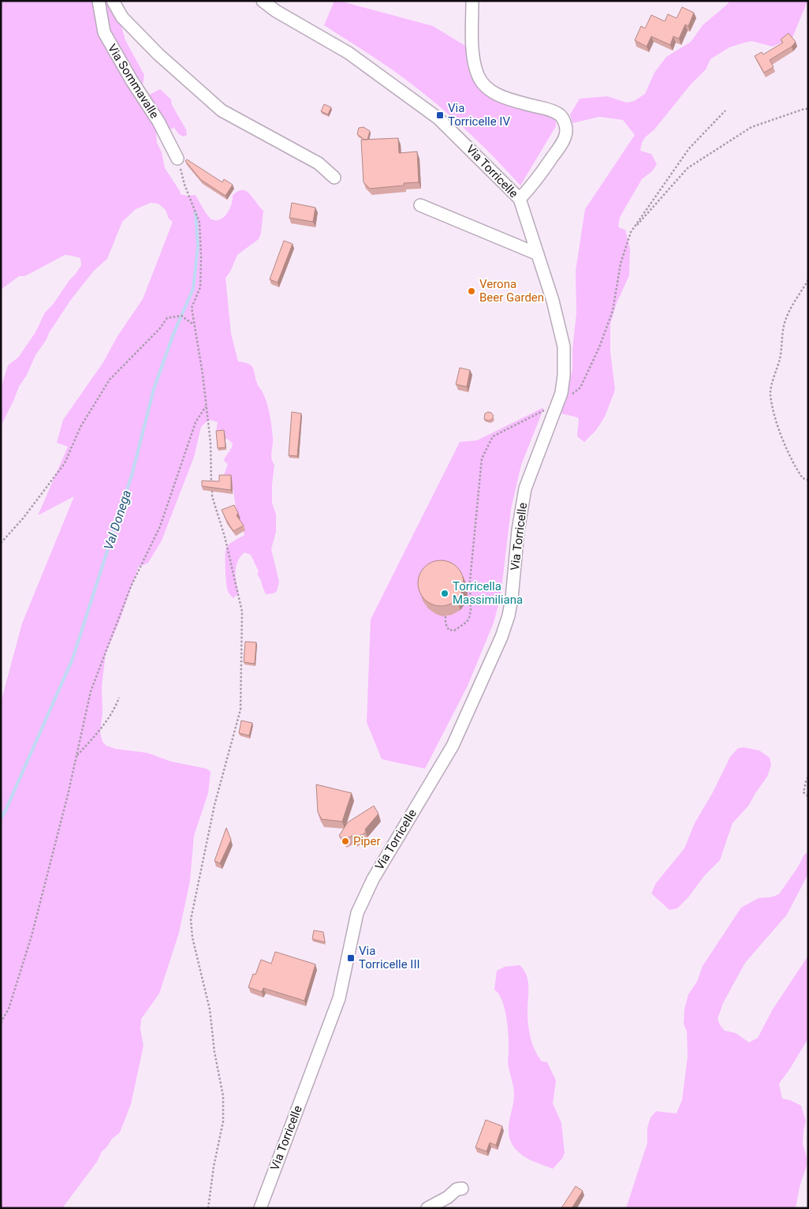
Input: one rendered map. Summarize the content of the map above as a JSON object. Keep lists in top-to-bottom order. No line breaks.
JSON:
{"streets":{"street":["Via Sommavalle","Via Torricelle"]},"water":["Val Donega"],"places":{"transit":["Via Torricelle IV","Via Torricelle III"],"other":["Verona Beer Garden","Torricella Massimiliana","Piper"]}}
